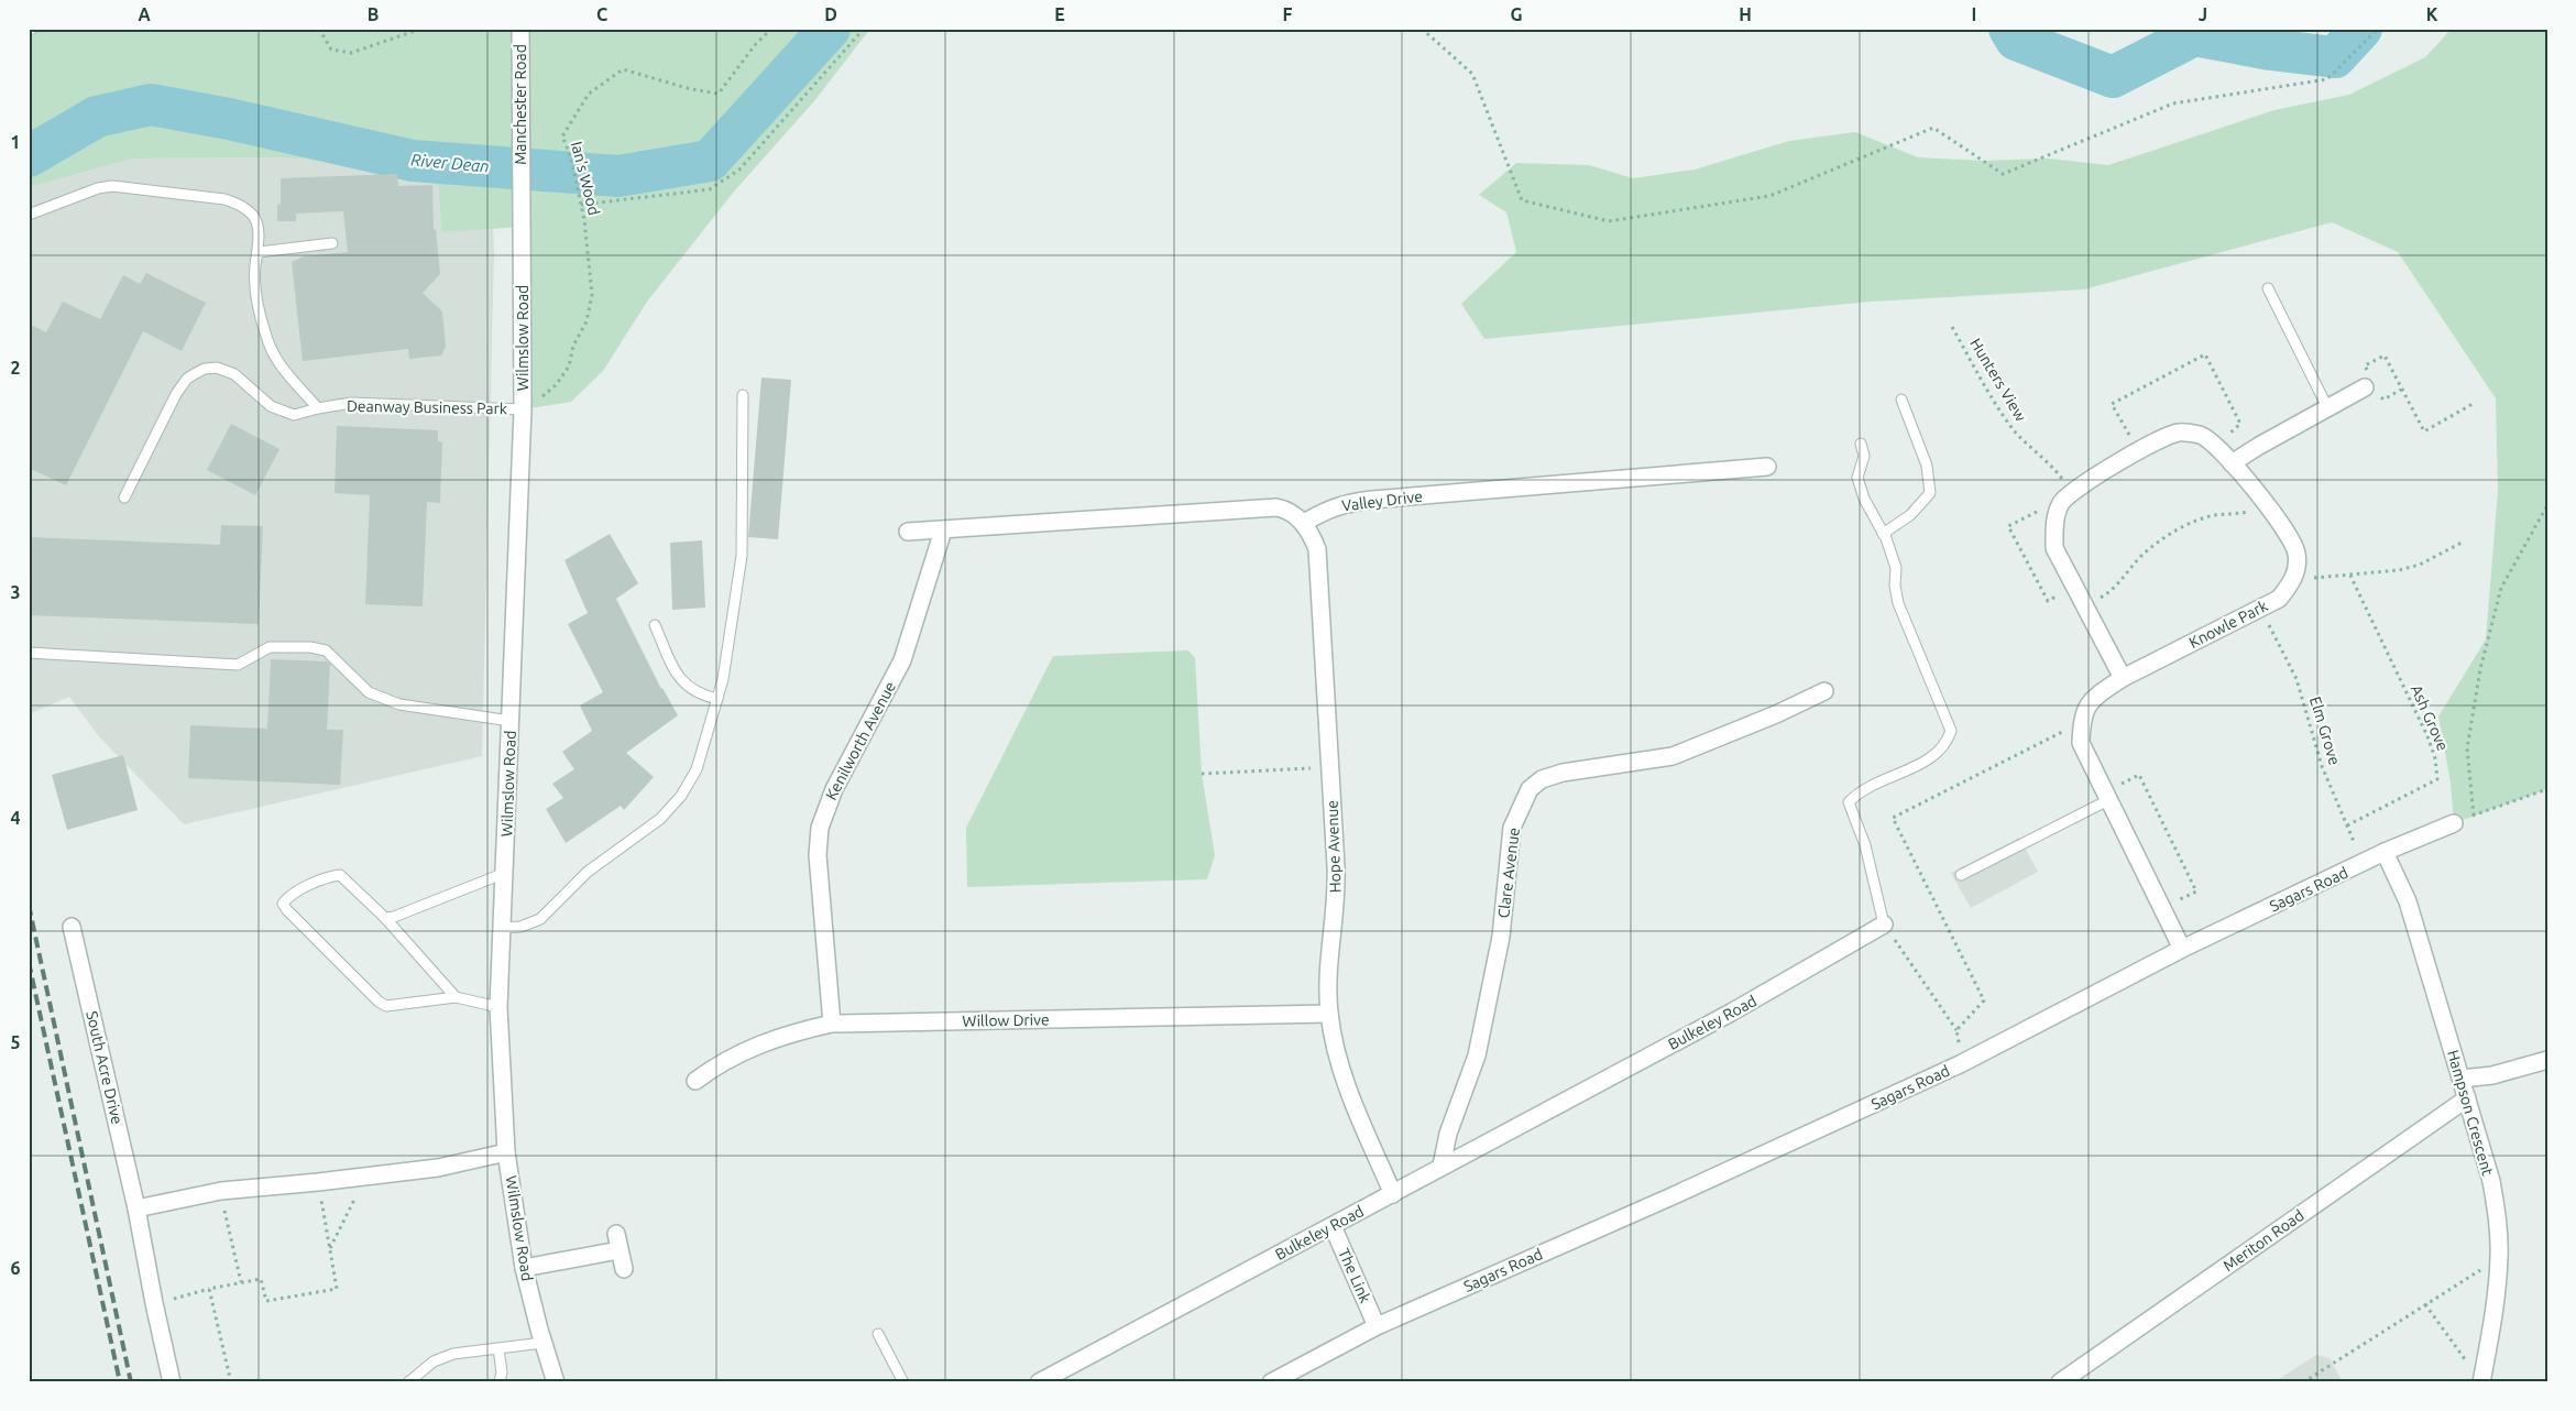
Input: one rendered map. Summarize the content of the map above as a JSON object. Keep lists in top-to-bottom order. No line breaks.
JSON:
{"streets":{"street":["Manchester Road","Wilmslow Road","Valley Drive","Knowle Park","Kenilworth Avenue","Hope Avenue","Clare Avenue","Sagars Road","Willow Drive","Bulkeley Road","South Acre Drive","Hampson Crescent","Meriton Road","The Link"],"lane":["Deanway Business Park"],"path":["Ian's Wood","Hunters View","Ash Grove","Elm Grove"]},"crossings":[["Manchester Road","Wilmslow Road"],["Ian's Wood","Wilmslow Road"],["Ian's Wood","Deanway Business Park"],["Wilmslow Road","Deanway Business Park"],["Valley Drive","Hope Avenue"],["Knowle Park","Elm Grove"],["Knowle Park","Sagars Road"],["Ash Grove","Elm Grove"],["Elm Grove","Sagars Road"],["Kenilworth Avenue","Willow Drive"],["Hope Avenue","Willow Drive"],["Hope Avenue","Bulkeley Road"],["Clare Avenue","Bulkeley Road"],["Sagars Road","Hampson Crescent"],["Sagars Road","The Link"],["Bulkeley Road","The Link"],["Hampson Crescent","Meriton Road"]],"water":["River Dean"],"grid":{"columns":["A","B","C","D","E","F","G","H","I","J","K"],"rows":["1","2","3","4","5","6"]}}
